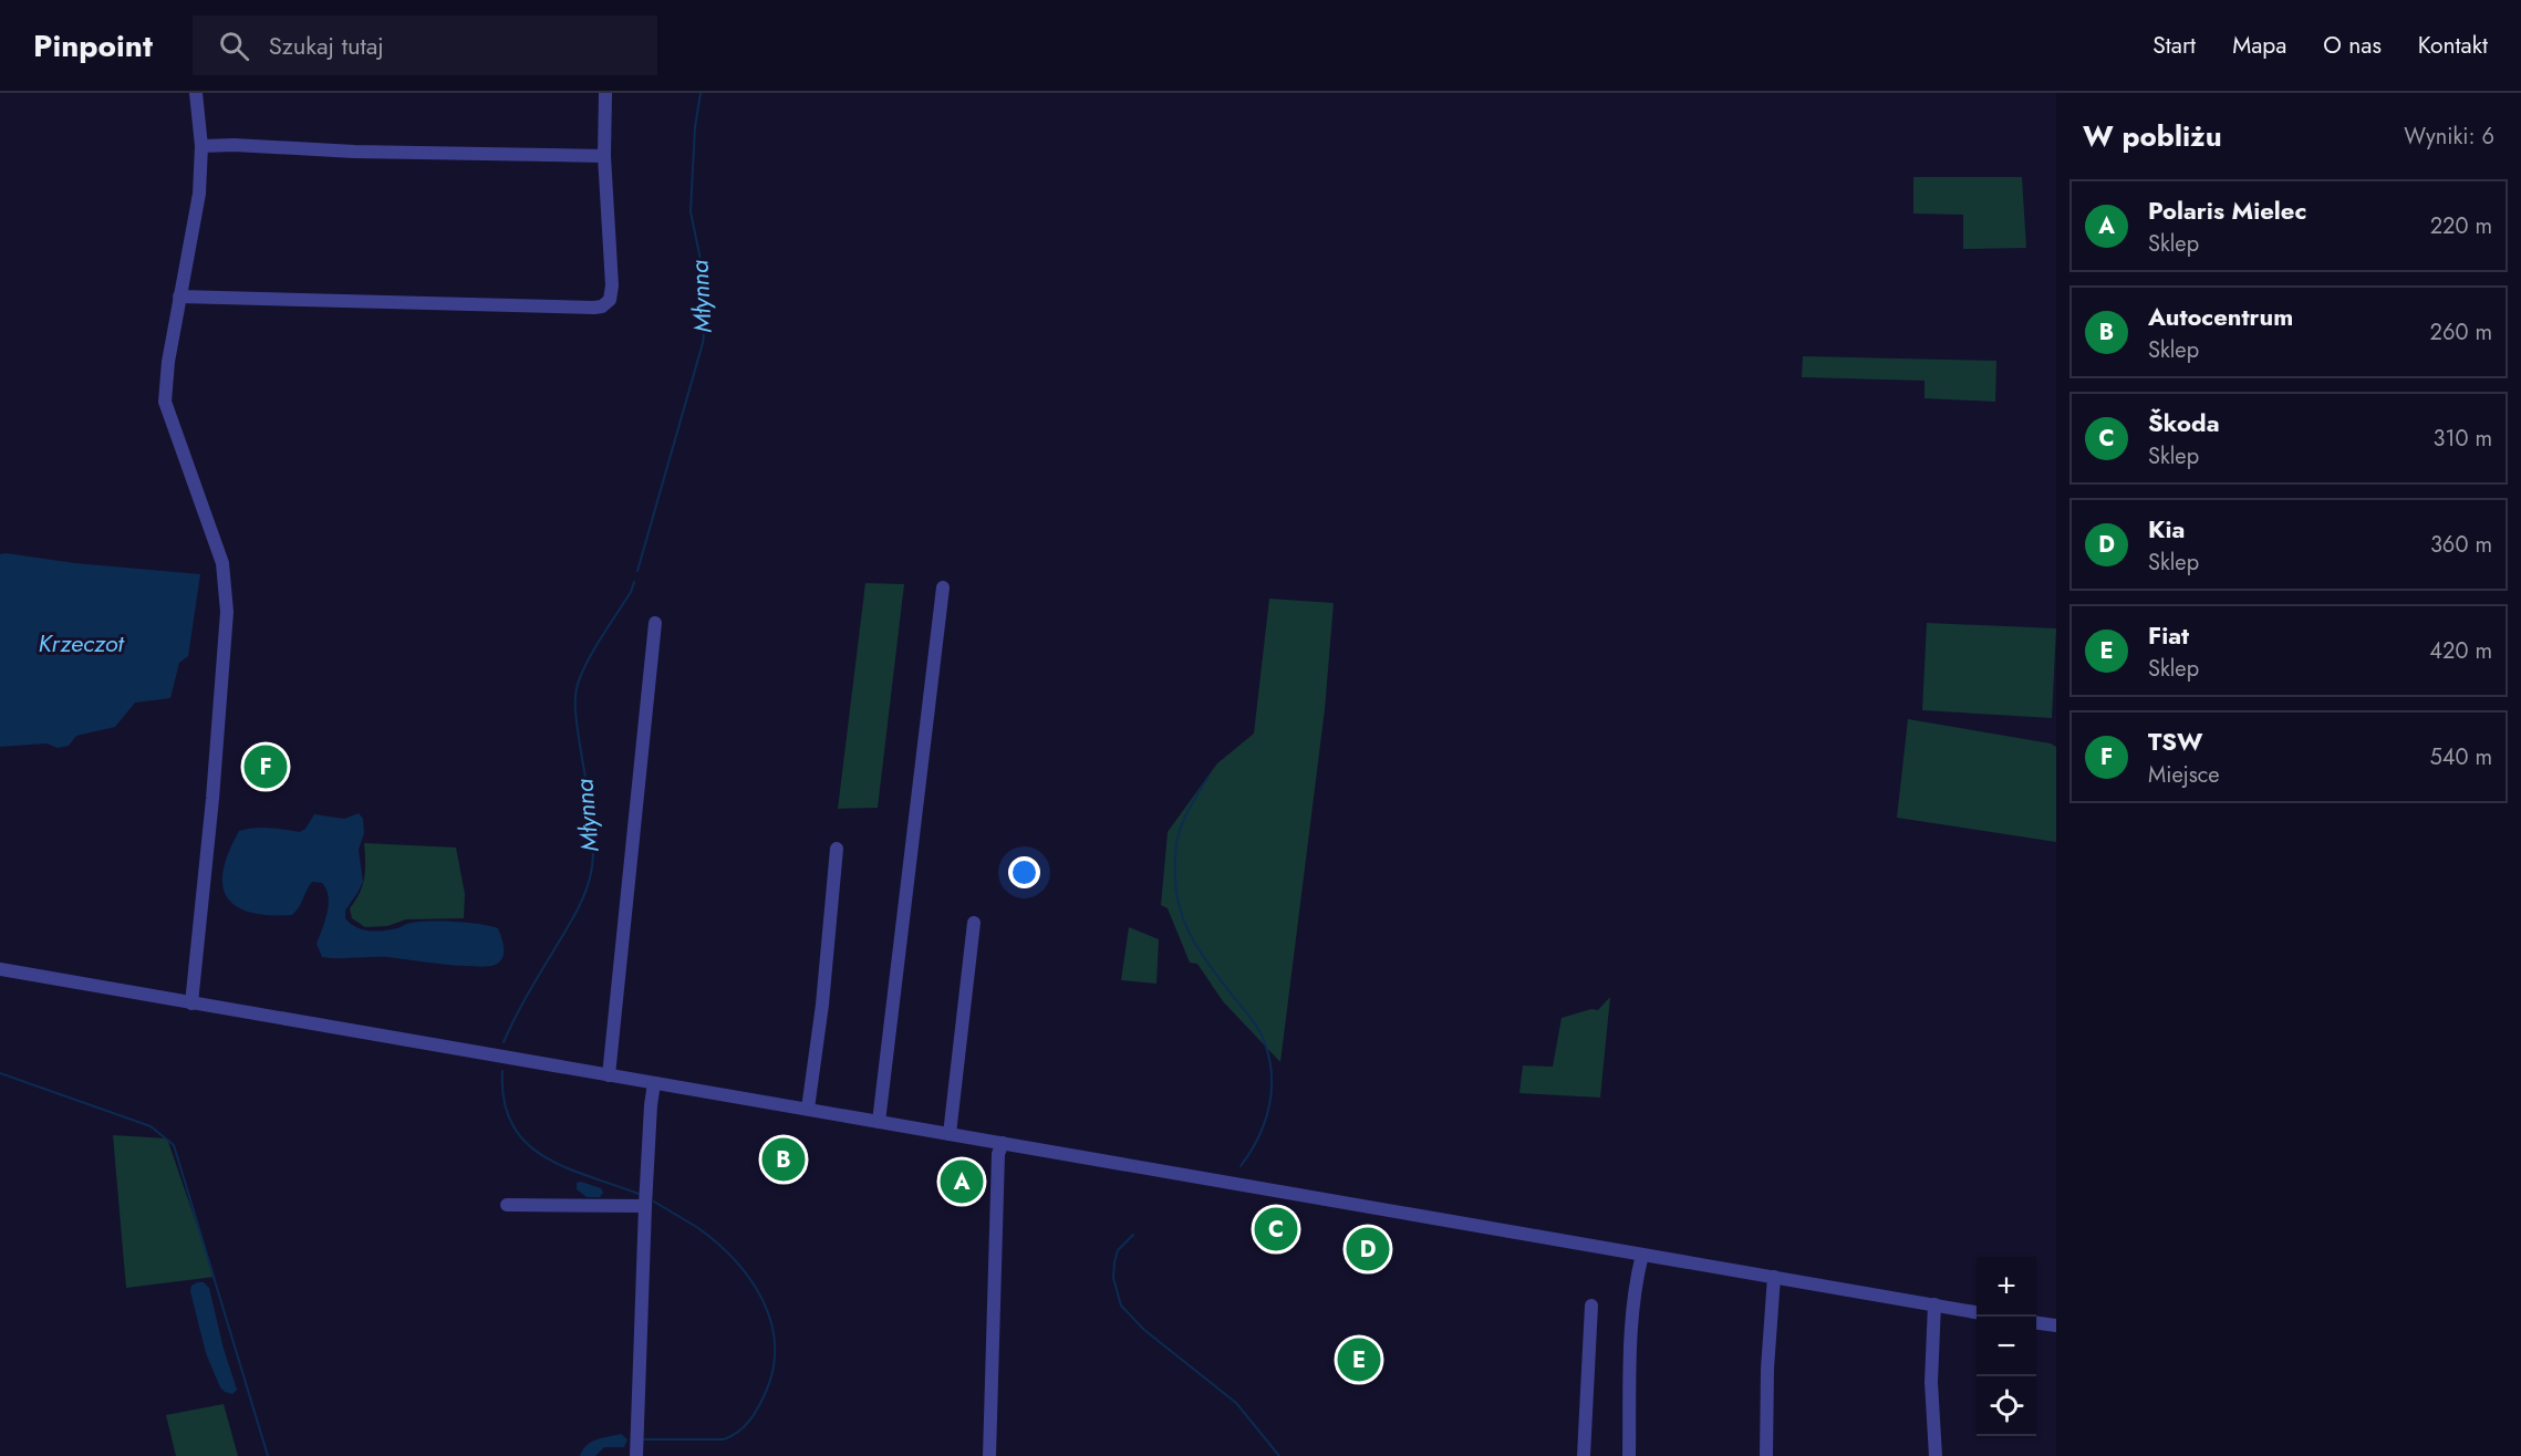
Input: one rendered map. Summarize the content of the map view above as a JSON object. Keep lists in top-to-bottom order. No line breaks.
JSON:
{"water":["Młynna","Krzeczot"],"page":{"header":"Pinpoint","search":"Szukaj tutaj","nav":["Start","Mapa","O nas","Kontakt"],"heading":["W pobliżu","Wyniki: 6"],"list":[{"mark":"A","name":"Polaris Mielec","note":"Sklep","value":"220 m"},{"mark":"B","name":"Autocentrum","note":"Sklep","value":"260 m"},{"mark":"C","name":"Škoda","note":"Sklep","value":"310 m"},{"mark":"D","name":"Kia","note":"Sklep","value":"360 m"},{"mark":"E","name":"Fiat","note":"Sklep","value":"420 m"},{"mark":"F","name":"TSW","note":"Miejsce","value":"540 m"}],"pins":["F","B","A","C","D","E"],"map_buttons":["+","−"]}}
